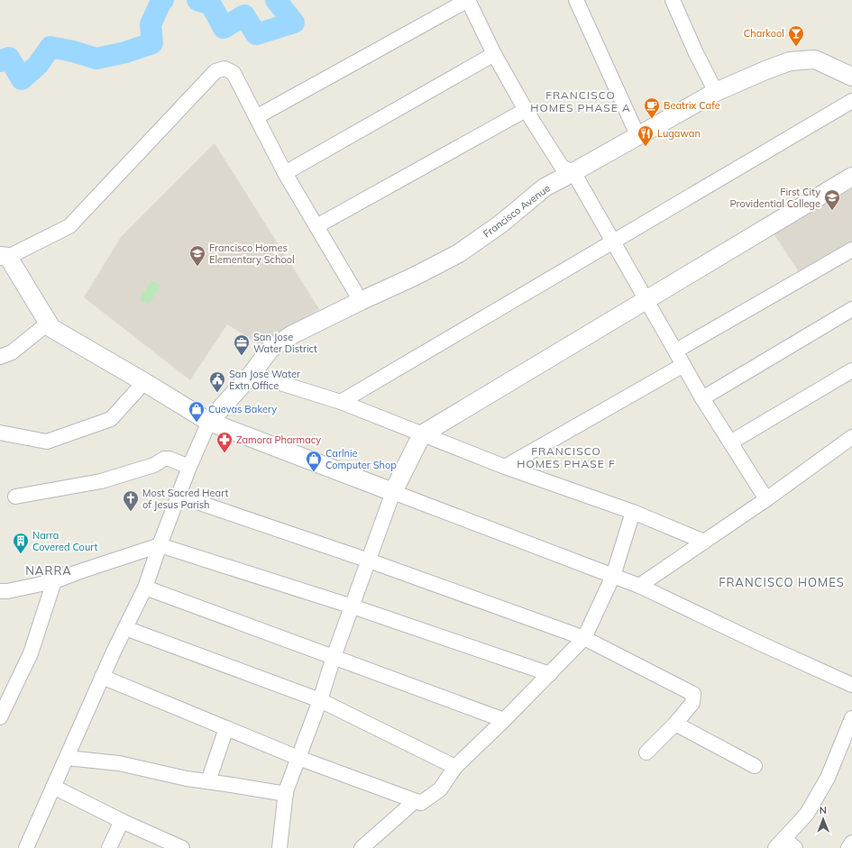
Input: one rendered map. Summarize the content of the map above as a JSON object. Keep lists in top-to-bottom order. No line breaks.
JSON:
{"streets":{"street":["Francisco Avenue"]},"districts":["FRANCISCO HOMES PHASE A","FRANCISCO HOMES PHASE F","NARRA","FRANCISCO HOMES"],"places":{"bar":["Charkool"],"cafe":["Beatrix Cafe"],"restaurant":["Lugawan"],"school or university":["First City Providential College","Francisco Homes Elementary School"],"office":["San Jose Water District"],"public building":["San Jose Water Extn Office"],"shop":["Cuevas Bakery","Carlnie Computer Shop"],"pharmacy":["Zamora Pharmacy"],"church":["Most Sacred Heart of Jesus Parish"],"building":["Narra Covered Court"]},"north":"top"}
